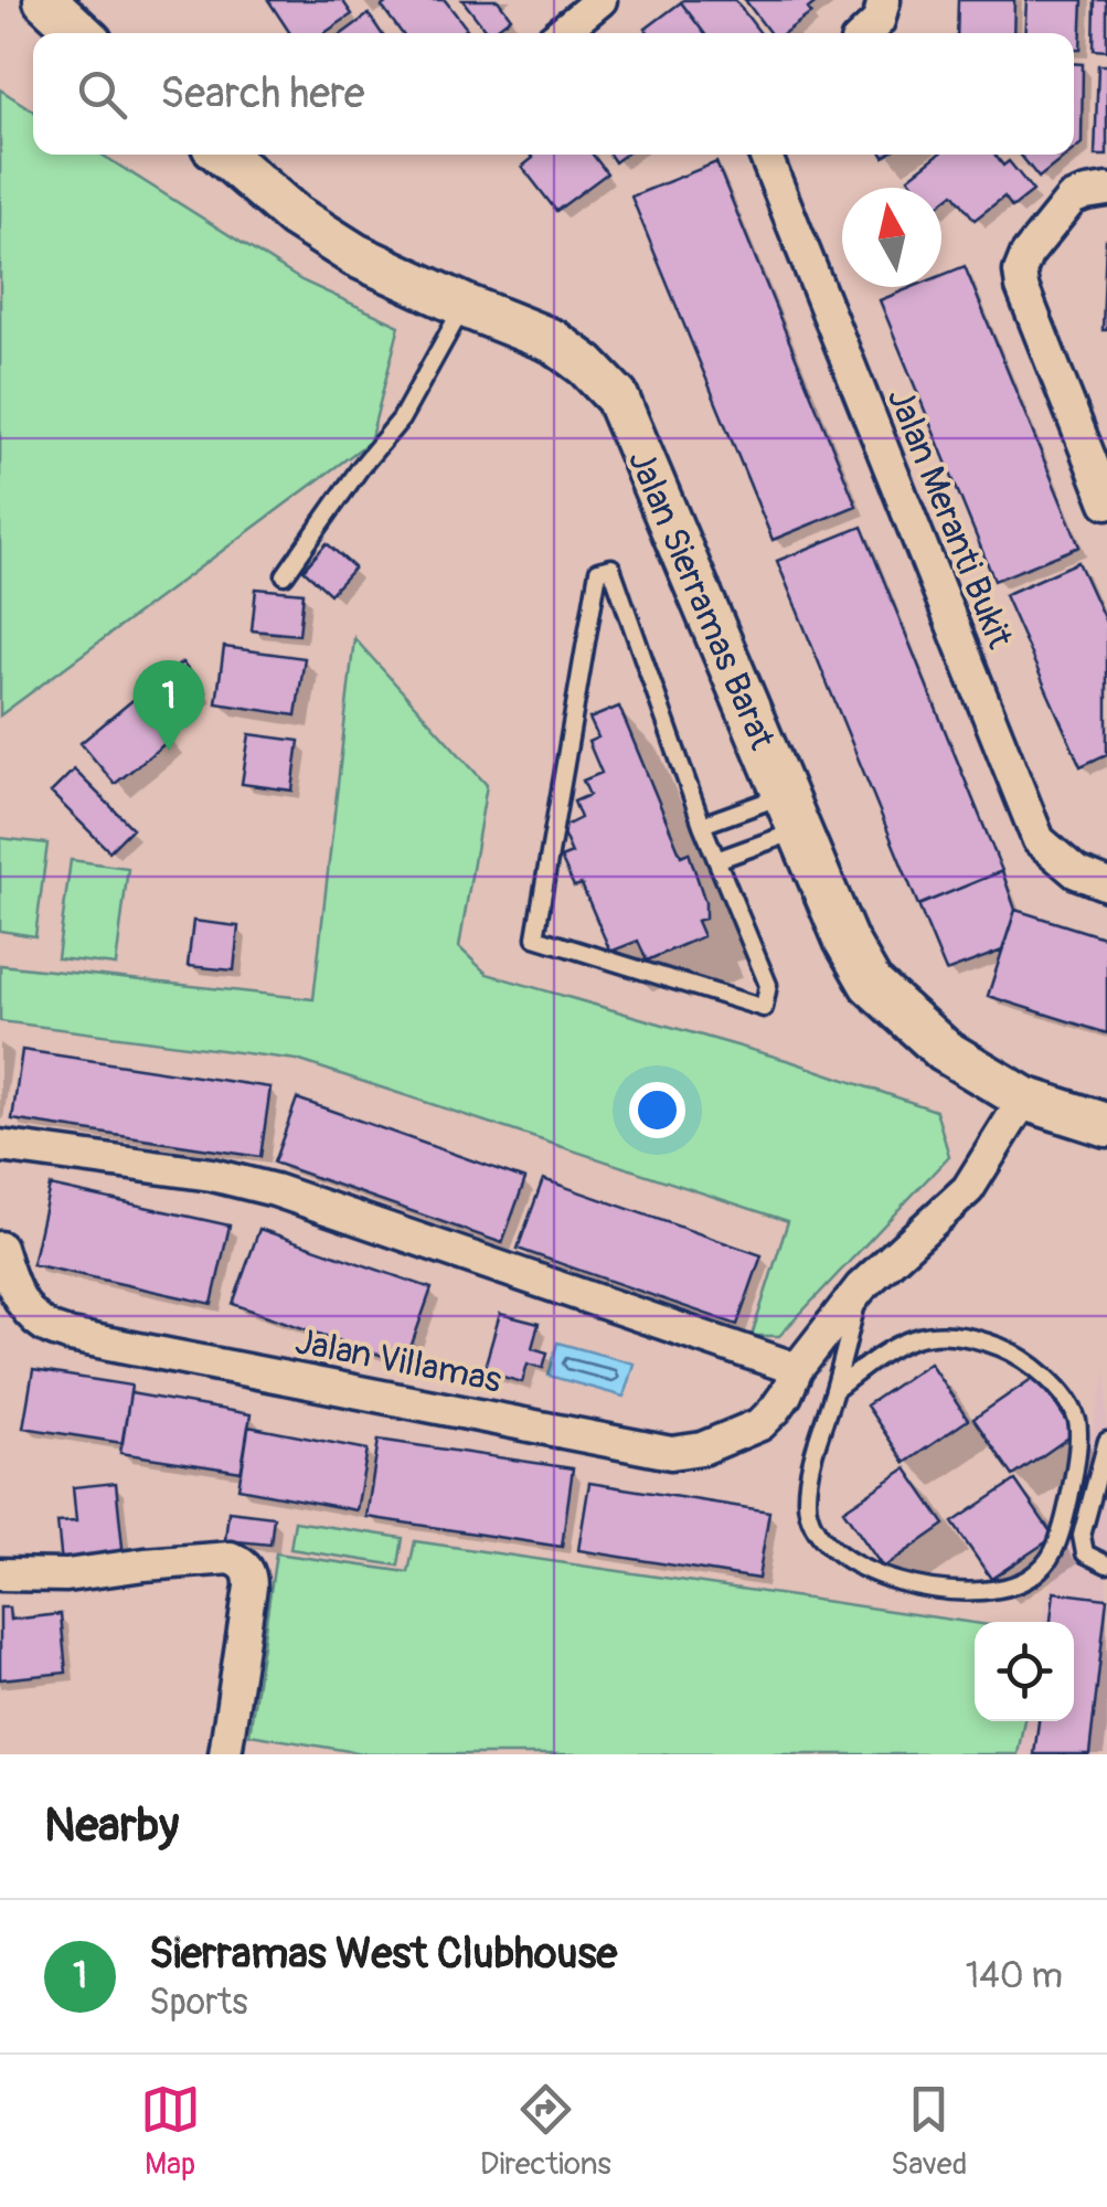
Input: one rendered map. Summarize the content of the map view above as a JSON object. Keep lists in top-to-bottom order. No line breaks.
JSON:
{"streets":{"street":["Jalan Meranti Bukit","Jalan Sierramas Barat","Jalan Villamas"]},"crossings":[["Jalan Sierramas Barat","Jalan Villamas"]],"north":"top","page":{"search":"Search here","pins":"1","heading":"Nearby","list":[{"mark":"1","name":"Sierramas West Clubhouse","note":"Sports","value":"140 m"}],"nav":["Map","Directions","Saved"]}}
